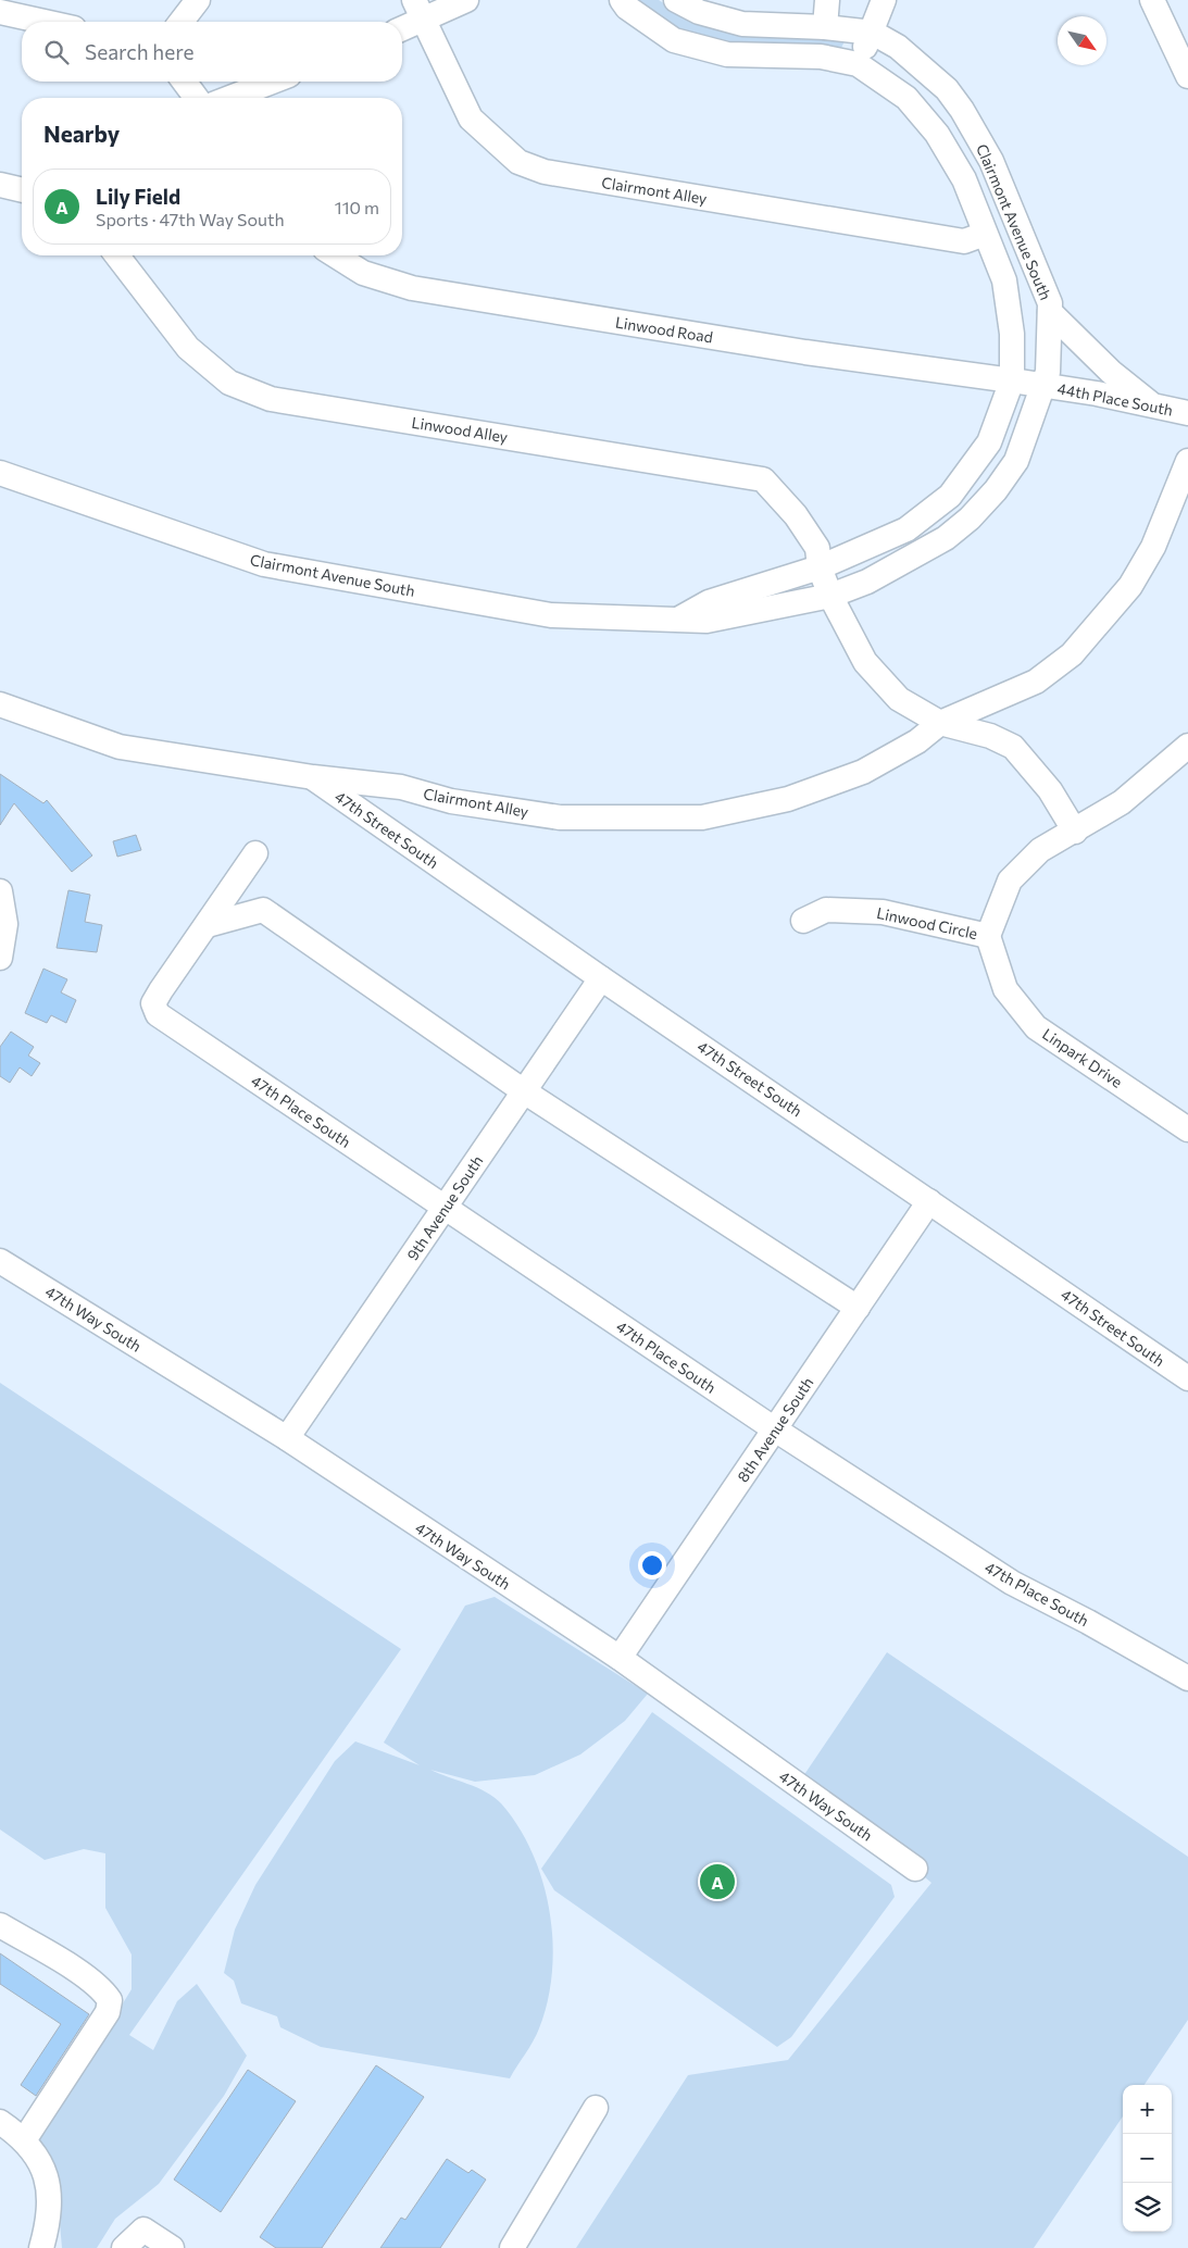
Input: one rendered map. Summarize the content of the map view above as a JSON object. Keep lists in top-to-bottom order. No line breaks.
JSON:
{"streets":{"street":["Clairmont Alley","Clairmont Avenue South","Linwood Road","44th Place South","Linwood Alley","47th Street South","Linwood Circle","Linpark Drive","47th Place South","9th Avenue South","47th Way South","8th Avenue South"]},"crossings":[["Clairmont Alley","Clairmont Avenue South"],["Clairmont Alley","Linwood Alley"],["Clairmont Alley","47th Street South"],["Clairmont Avenue South","Linwood Road"],["Clairmont Avenue South","44th Place South"],["Clairmont Avenue South","Linwood Alley"],["Linwood Road","44th Place South"],["47th Street South","9th Avenue South"],["47th Street South","8th Avenue South"],["Linwood Circle","Linpark Drive"],["47th Place South","9th Avenue South"],["47th Place South","8th Avenue South"],["9th Avenue South","47th Way South"],["47th Way South","8th Avenue South"]],"north":"bottom right","page":{"search":"Search here","heading":"Nearby","list":[{"mark":"A","name":"Lily Field","note":"Sports · 47th Way South","value":"110 m"}],"pins":"A","map_buttons":["+","−"]}}
